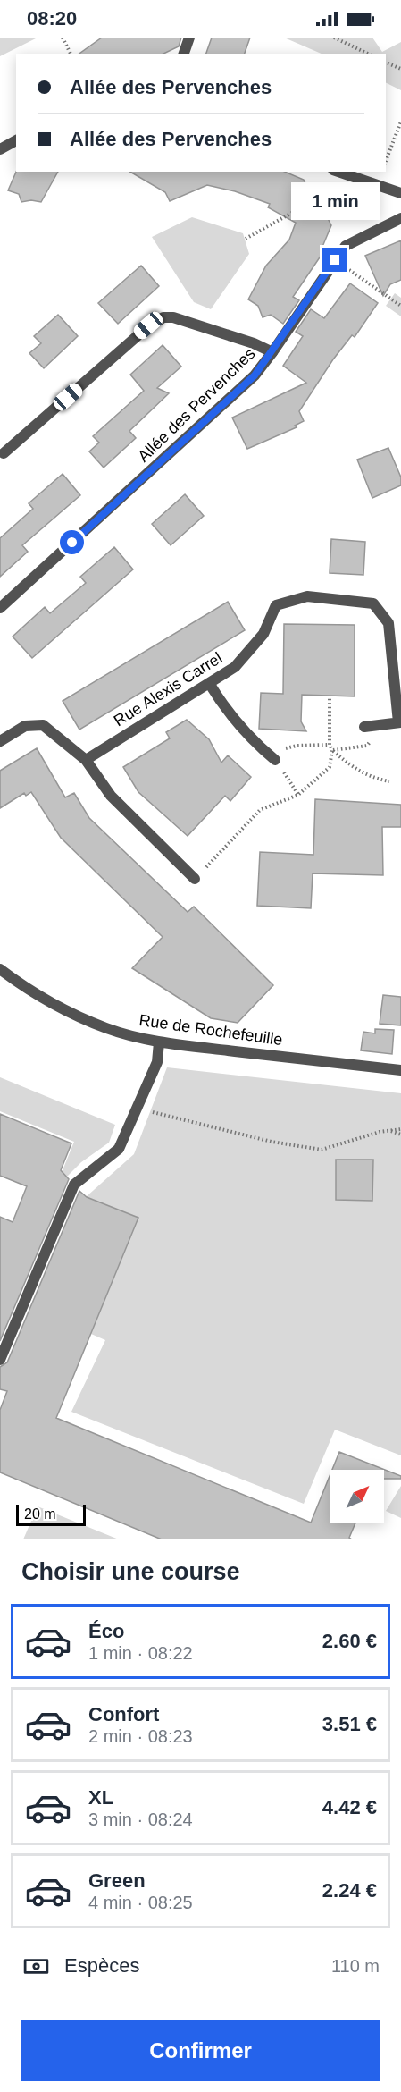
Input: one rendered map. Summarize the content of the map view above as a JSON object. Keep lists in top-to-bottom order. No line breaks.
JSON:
{"streets":{"street":["Allée des Pervenches","Rue Alexis Carrel","Rue de Rochefeuille"]},"scale_bar":"20 m","north":"top right","page":{"status":"08:20","banner":["Allée des Pervenches","Allée des Pervenches"],"bubble":"1 min","scale":"20 m","heading":"Choisir une course","list":[{"name":"Éco","note":"1 min · 08:22","value":"2.60 €"},{"name":"Confort","note":"2 min · 08:23","value":"3.51 €"},{"name":"XL","note":"3 min · 08:24","value":"4.42 €"},{"name":"Green","note":"4 min · 08:25","value":"2.24 €"}],"pay":["Espèces","110 m"],"buttons":"Confirmer"}}
